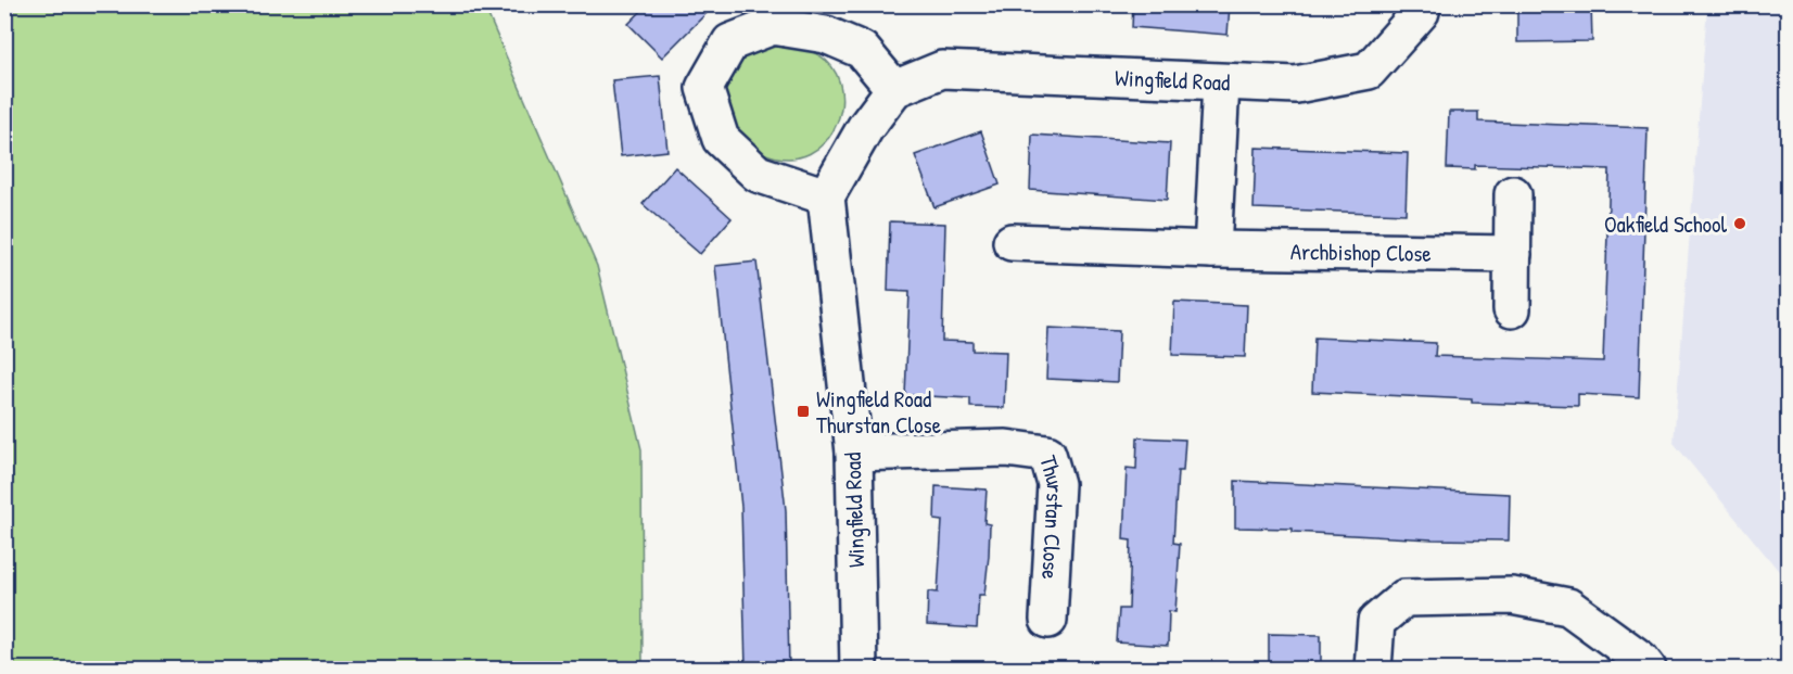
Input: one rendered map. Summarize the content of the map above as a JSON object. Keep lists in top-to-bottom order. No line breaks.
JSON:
{"streets":{"street":["Wingfield Road","Archbishop Close","Thurstan Close"]},"crossings":[["Wingfield Road","Thurstan Close"]],"places":{"other":["Oakfield School"],"transit":["Wingfield Road Thurstan Close"]}}
